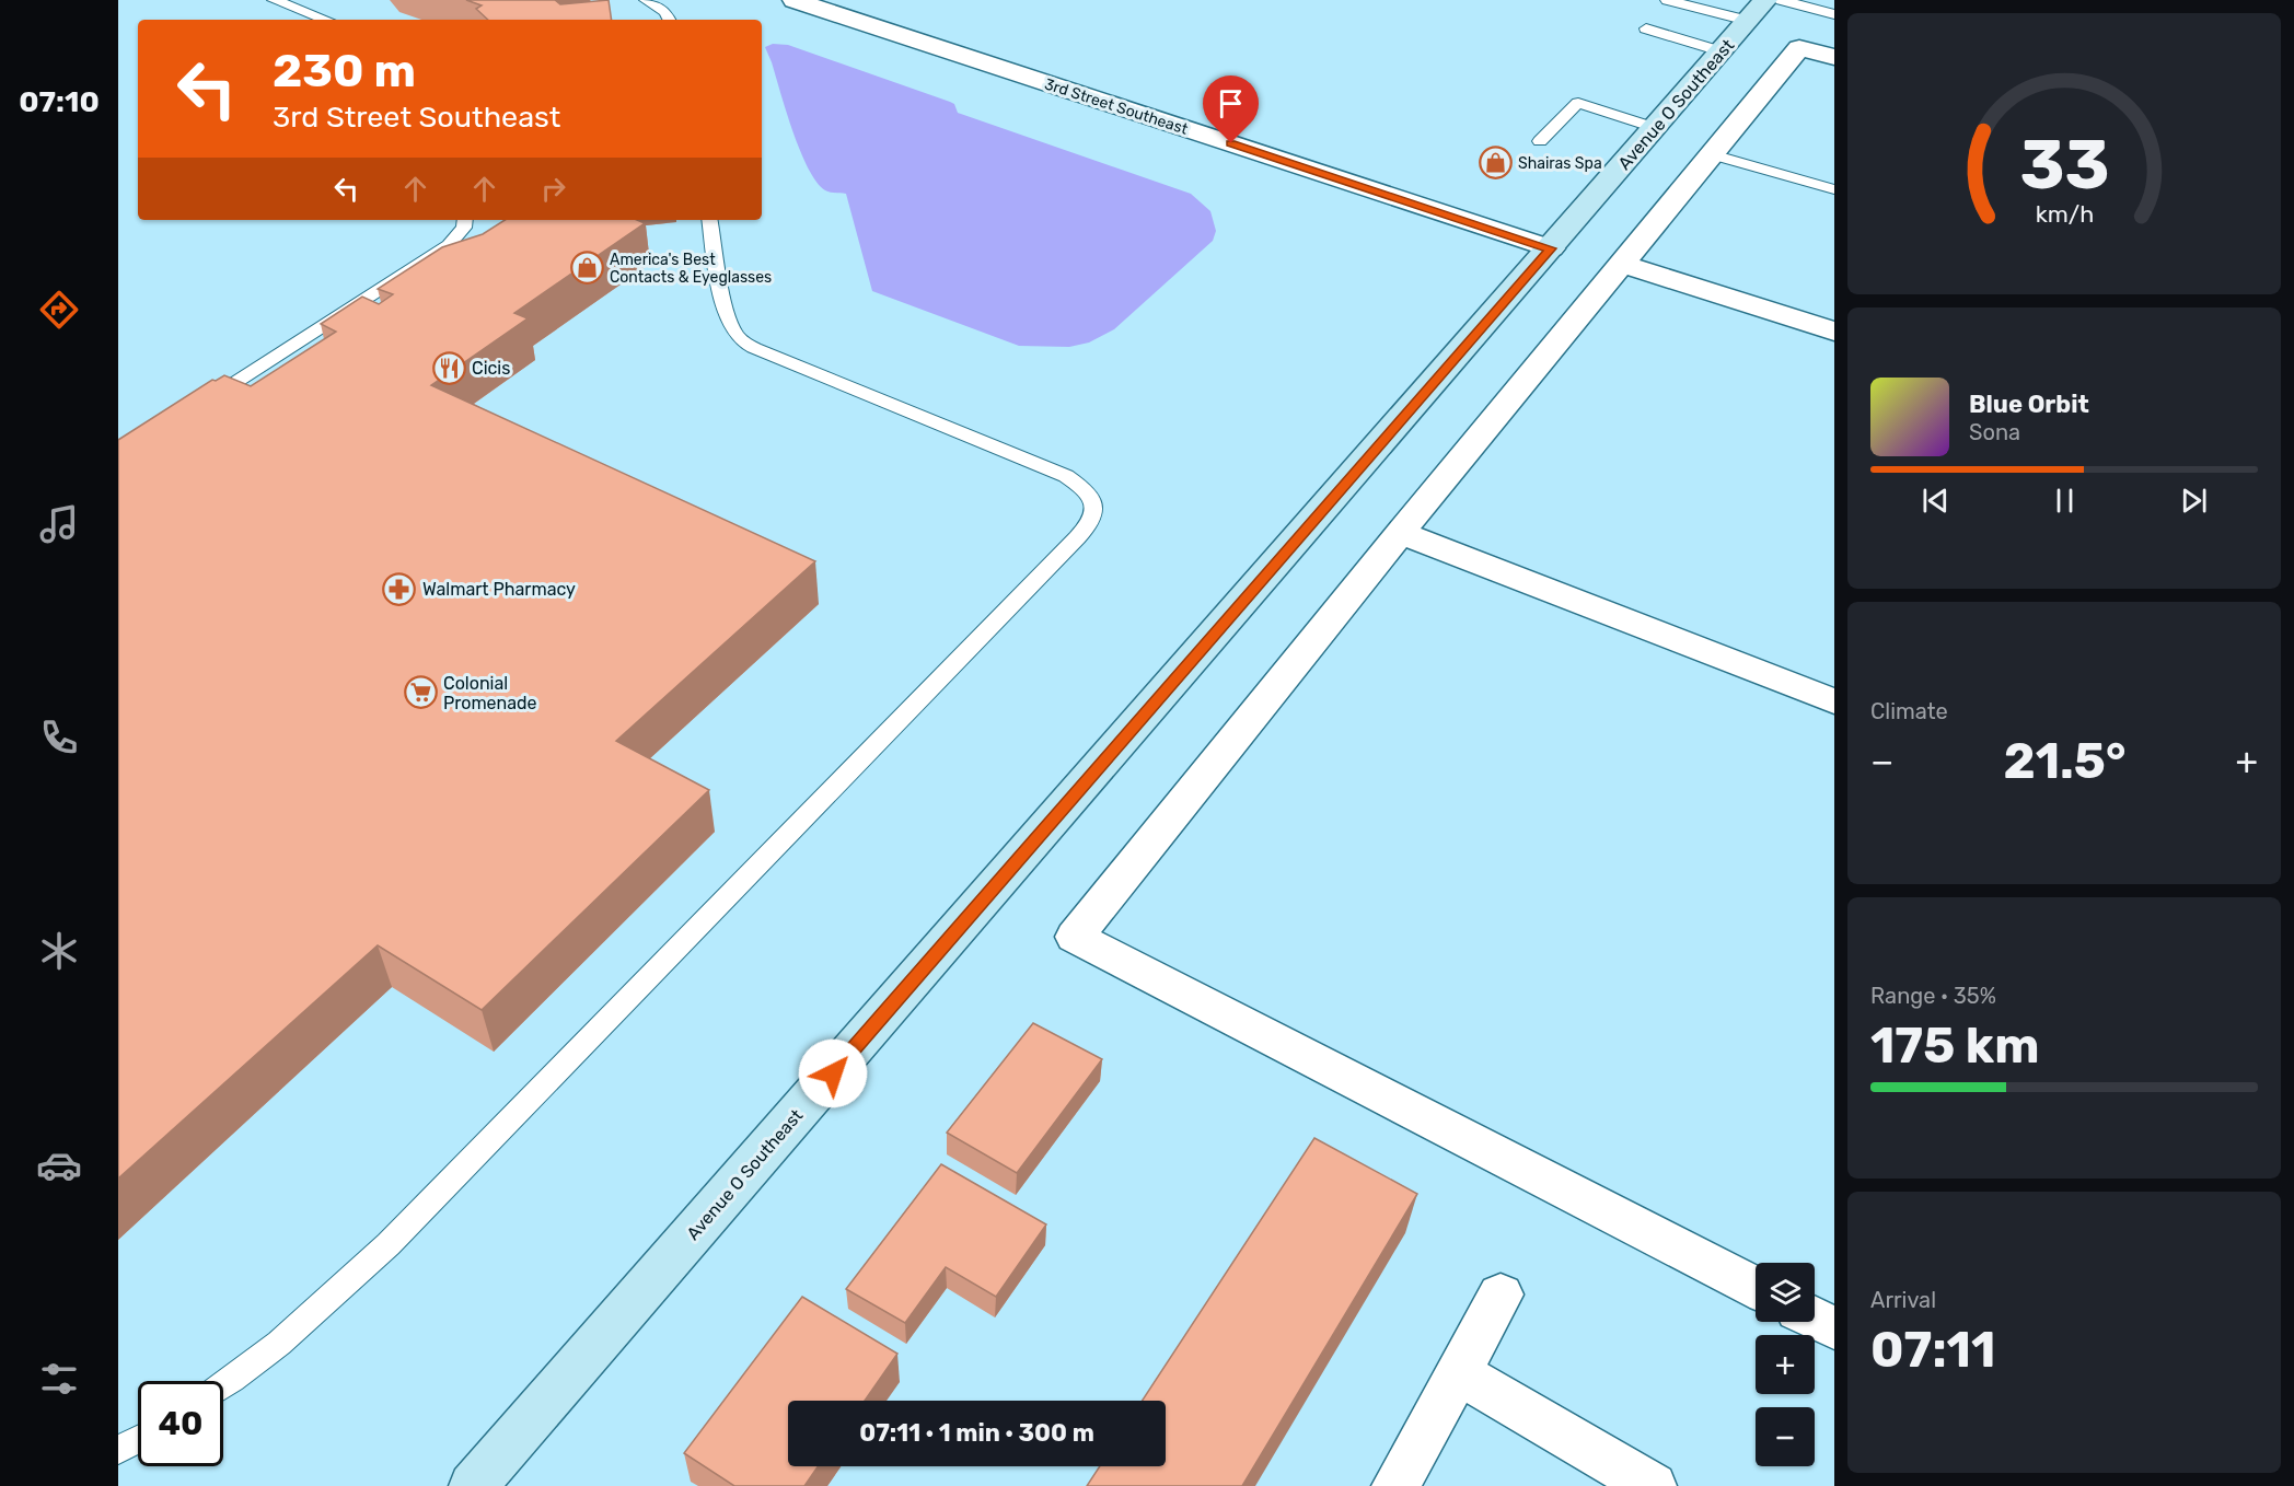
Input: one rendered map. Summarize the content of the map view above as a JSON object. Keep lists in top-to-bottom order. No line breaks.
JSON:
{"streets":{"street":["Avenue O Southeast","3rd Street Southeast"]},"crossings":[["Avenue O Southeast","3rd Street Southeast"]],"places":{"shop":["Shairas Spa","America's Best Contacts & Eyeglasses"],"restaurant":["Cicis"],"pharmacy":["Walmart Pharmacy"],"supermarket":["Colonial Promenade"]},"page":{"tabs":"07:10","turn":["230 m","3rd Street Southeast"],"song":["Blue Orbit","Sona"],"tile":["Climate",["Range · 35%","175 km"],["Arrival","07:11"]],"heat":["−","21.5°","+"],"map_buttons":["+","−"],"limit":"40","trip":"07:11 · 1 min · 300 m","gauge":["33","km/h"]}}
